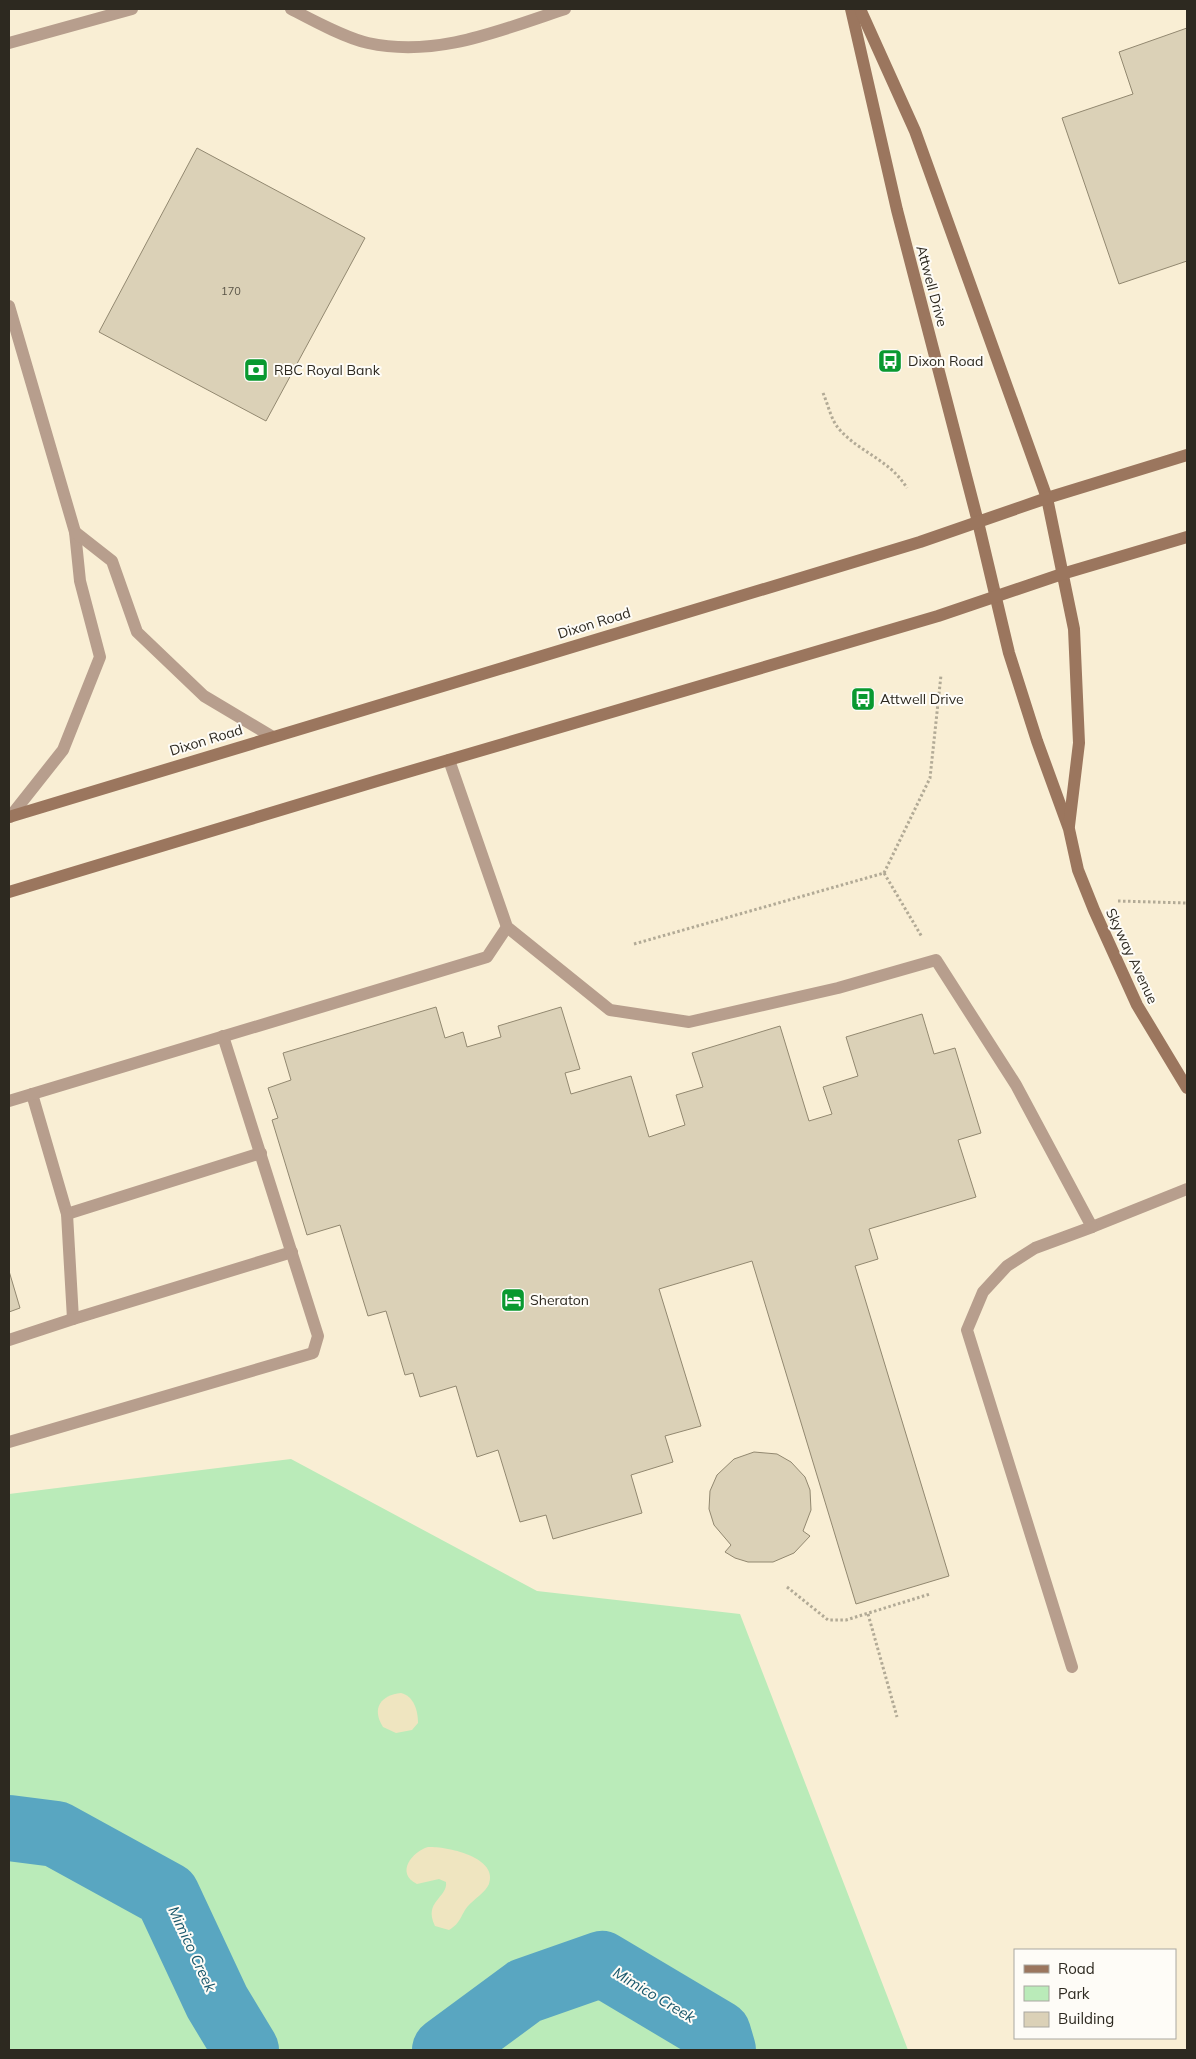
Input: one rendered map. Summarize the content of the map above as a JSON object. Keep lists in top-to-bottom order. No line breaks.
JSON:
{"streets":{"main road":["Attwell Drive","Dixon Road","Skyway Avenue"]},"crossings":[["Attwell Drive","Dixon Road"],["Attwell Drive","Skyway Avenue"]],"water":["Mimico Creek"],"places":{"bus stop":["Dixon Road","Attwell Drive"],"bank":["RBC Royal Bank"],"hotel":["Sheraton"]},"house_numbers":["170"],"legend":["Road","Park","Building"]}
